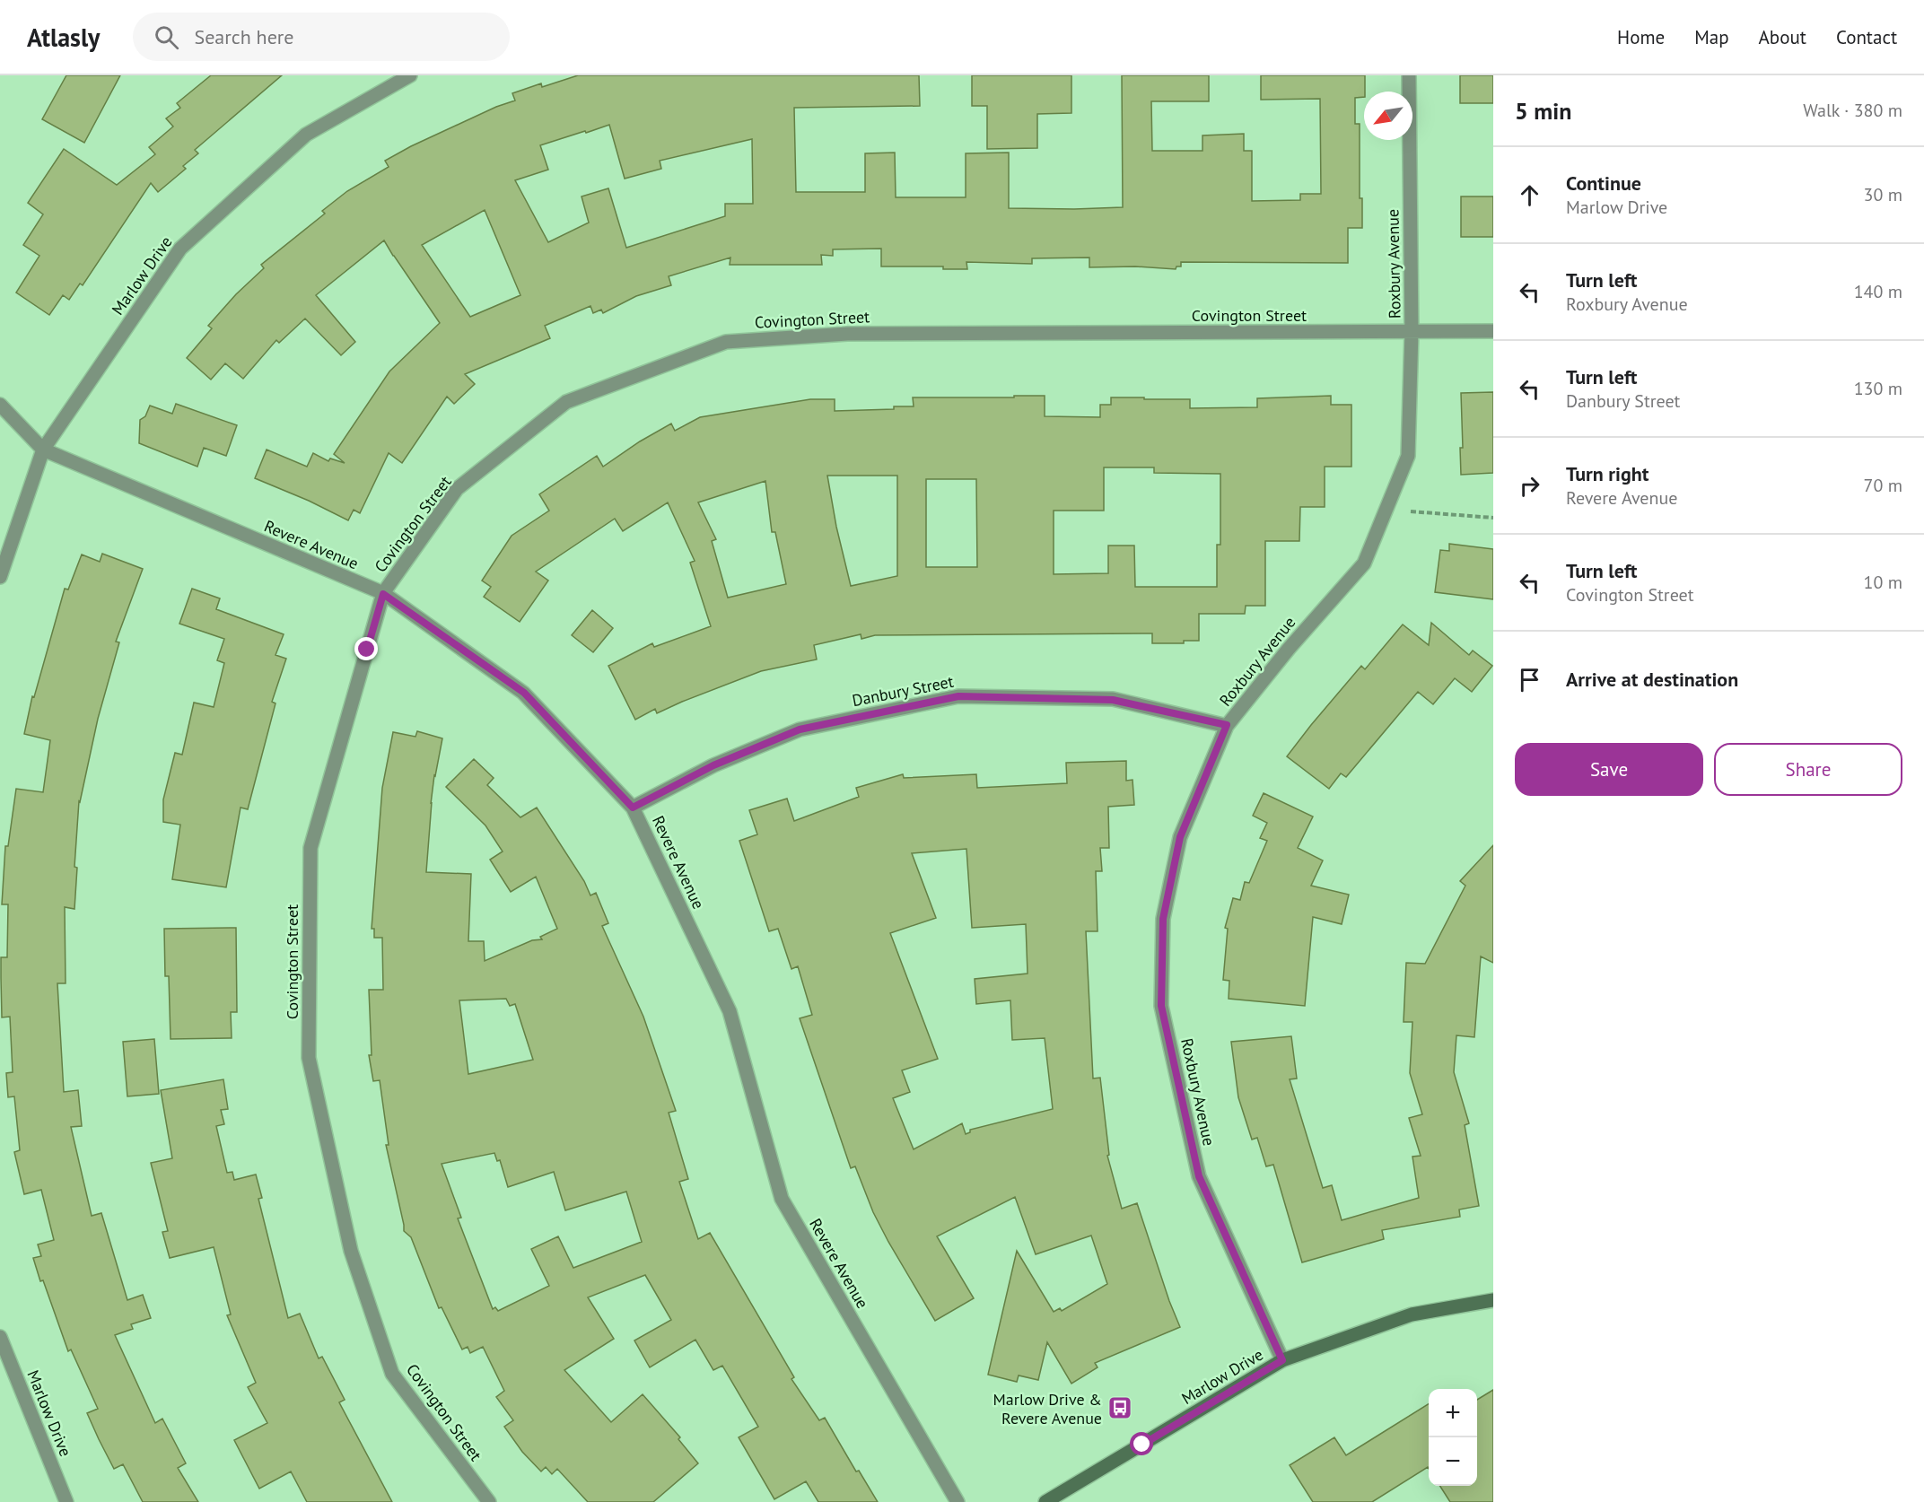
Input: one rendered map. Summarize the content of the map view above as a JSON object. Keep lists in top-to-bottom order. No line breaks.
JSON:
{"streets":{"street":["Roxbury Avenue","Marlow Drive","Covington Street","Revere Avenue","Danbury Street"]},"crossings":[["Roxbury Avenue","Marlow Drive"],["Roxbury Avenue","Covington Street"],["Roxbury Avenue","Danbury Street"],["Marlow Drive","Revere Avenue"],["Covington Street","Revere Avenue"],["Revere Avenue","Danbury Street"]],"places":{"bus stop":["Marlow Drive & Revere Avenue"]},"north":"bottom left","page":{"header":"Atlasly","search":"Search here","nav":["Home","Map","About","Contact"],"heading":["5 min","Walk · 380 m"],"list":[["Continue","Marlow Drive","30 m"],["Turn left","Roxbury Avenue","140 m"],["Turn left","Danbury Street","130 m"],["Turn right","Revere Avenue","70 m"],["Turn left","Covington Street","10 m"],"Arrive at destination"],"buttons":["Save","Share"],"map_buttons":["+","−"]}}
